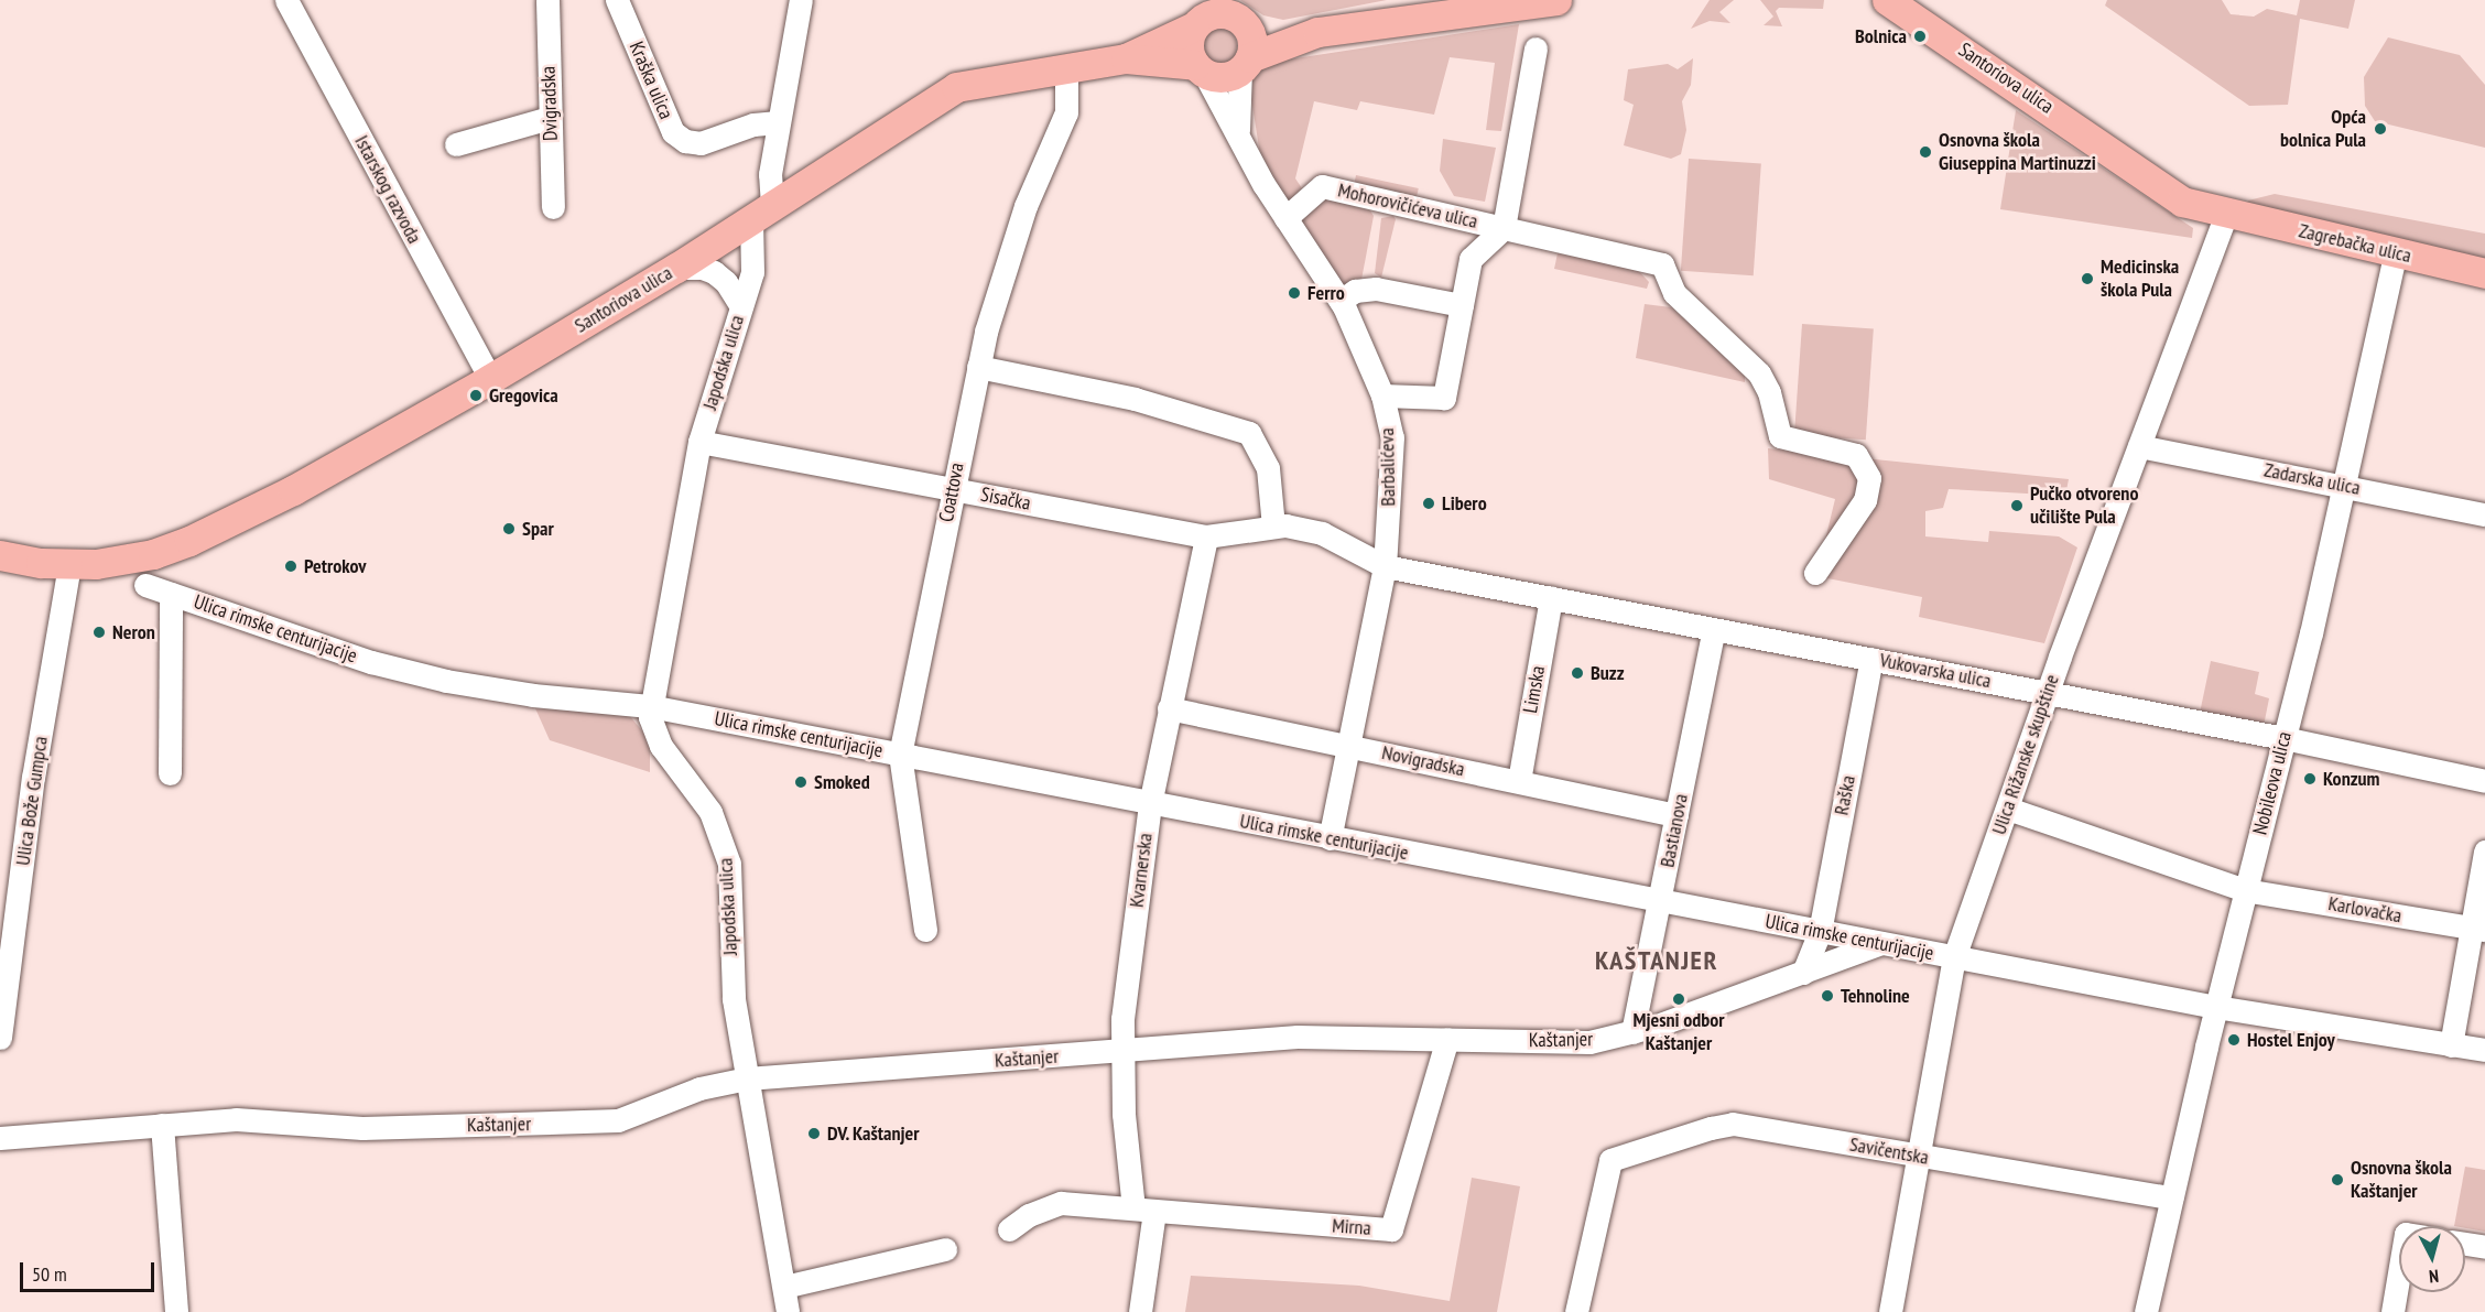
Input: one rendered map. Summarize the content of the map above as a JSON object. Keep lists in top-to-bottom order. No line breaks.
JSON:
{"streets":{"main road":["Santoriova ulica","Zagrebačka ulica"],"street":["Kraška ulica","Dvigradska","Istarskog razvoda","Mohorovičićeva ulica","Japodska ulica","Barbalićeva","Zadarska ulica","Coattova","Sisačka","Ulica rimske centurijacije","Vukovarska ulica","Limska","Ulica Rižanske skupštine","Novigradska","Nobileova ulica","Raška","Ulica Bože Gumpca","Bastianova","Kvarnerska","Karlovačka","Kaštanjer","Savičentska","Mirna"]},"crossings":[["Santoriova ulica","Istarskog razvoda"],["Santoriova ulica","Zagrebačka ulica"],["Santoriova ulica","Japodska ulica"],["Santoriova ulica","Barbalićeva"],["Santoriova ulica","Coattova"],["Santoriova ulica","Ulica Rižanske skupštine"],["Santoriova ulica","Ulica Bože Gumpca"],["Mohorovičićeva ulica","Barbalićeva"],["Zagrebačka ulica","Ulica Rižanske skupštine"],["Zagrebačka ulica","Nobileova ulica"],["Japodska ulica","Sisačka"],["Japodska ulica","Ulica rimske centurijacije"],["Japodska ulica","Kaštanjer"],["Barbalićeva","Sisačka"],["Barbalićeva","Ulica rimske centurijacije"],["Barbalićeva","Vukovarska ulica"],["Barbalićeva","Novigradska"],["Zadarska ulica","Ulica Rižanske skupštine"],["Zadarska ulica","Nobileova ulica"],["Coattova","Sisačka"],["Coattova","Ulica rimske centurijacije"],["Sisačka","Vukovarska ulica"],["Sisačka","Kvarnerska"],["Ulica rimske centurijacije","Ulica Rižanske skupštine"],["Ulica rimske centurijacije","Nobileova ulica"],["Ulica rimske centurijacije","Raška"],["Ulica rimske centurijacije","Bastianova"],["Ulica rimske centurijacije","Kvarnerska"],["Ulica rimske centurijacije","Kaštanjer"],["Vukovarska ulica","Limska"],["Vukovarska ulica","Ulica Rižanske skupštine"],["Vukovarska ulica","Nobileova ulica"],["Vukovarska ulica","Raška"],["Vukovarska ulica","Bastianova"],["Limska","Novigradska"],["Ulica Rižanske skupštine","Karlovačka"],["Ulica Rižanske skupštine","Savičentska"],["Novigradska","Bastianova"],["Novigradska","Kvarnerska"],["Nobileova ulica","Karlovačka"],["Nobileova ulica","Savičentska"],["Raška","Kaštanjer"],["Bastianova","Kaštanjer"],["Kvarnerska","Kaštanjer"],["Kvarnerska","Mirna"],["Kaštanjer","Mirna"]],"districts":["KAŠTANJER"],"places":["Bolnica","Opća bolnica Pula","Osnovna škola Giuseppina Martinuzzi","Medicinska škola Pula","Ferro","Gregovica","Libero","Pučko otvoreno učilište Pula","Spar","Petrokov","Neron","Buzz","Konzum","Smoked","Tehnoline","Mjesni odbor Kaštanjer","Hostel Enjoy","DV. Kaštanjer","Osnovna škola Kaštanjer"],"scale_bar":"50 m","north":"bottom"}
